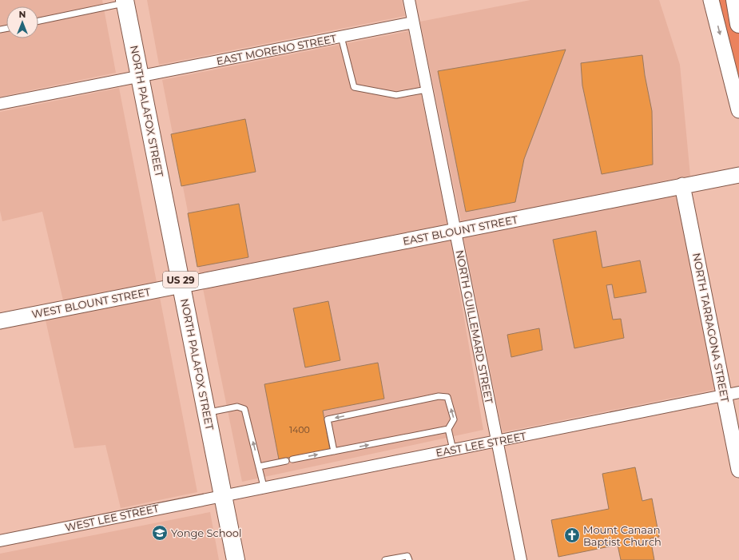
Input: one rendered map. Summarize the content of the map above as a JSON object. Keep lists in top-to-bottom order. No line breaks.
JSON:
{"streets":{"main road":["NORTH PALAFOX STREET","US 29"],"street":["EAST MORENO STREET","EAST BLOUNT STREET","WEST BLOUNT STREET","NORTH GUILLEMARD STREET","NORTH TARRAGONA STREET","EAST LEE STREET","WEST LEE STREET"]},"crossings":[["EAST MORENO STREET","NORTH PALAFOX STREET"],["EAST MORENO STREET","NORTH GUILLEMARD STREET"],["NORTH PALAFOX STREET","EAST BLOUNT STREET"],["NORTH PALAFOX STREET","WEST BLOUNT STREET"],["NORTH PALAFOX STREET","EAST LEE STREET"],["NORTH PALAFOX STREET","WEST LEE STREET"],["EAST BLOUNT STREET","WEST BLOUNT STREET"],["EAST BLOUNT STREET","NORTH GUILLEMARD STREET"],["EAST BLOUNT STREET","NORTH TARRAGONA STREET"],["NORTH GUILLEMARD STREET","EAST LEE STREET"],["NORTH TARRAGONA STREET","EAST LEE STREET"],["EAST LEE STREET","WEST LEE STREET"]],"places":{"school or university":["Yonge School"],"church":["Mount Canaan Baptist Church"]},"house_numbers":["1400"],"north":"top"}
